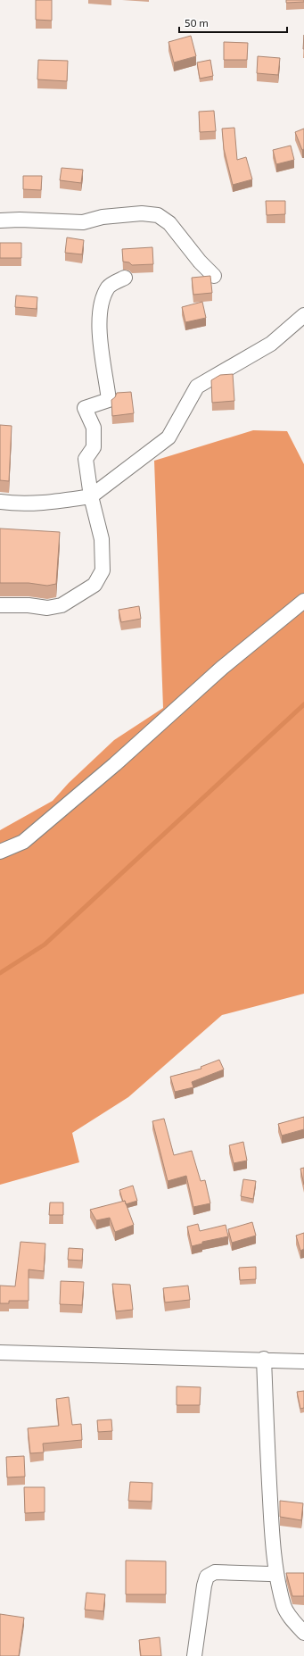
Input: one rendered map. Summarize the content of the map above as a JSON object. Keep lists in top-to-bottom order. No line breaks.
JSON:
{"scale_bar":"50 m"}
